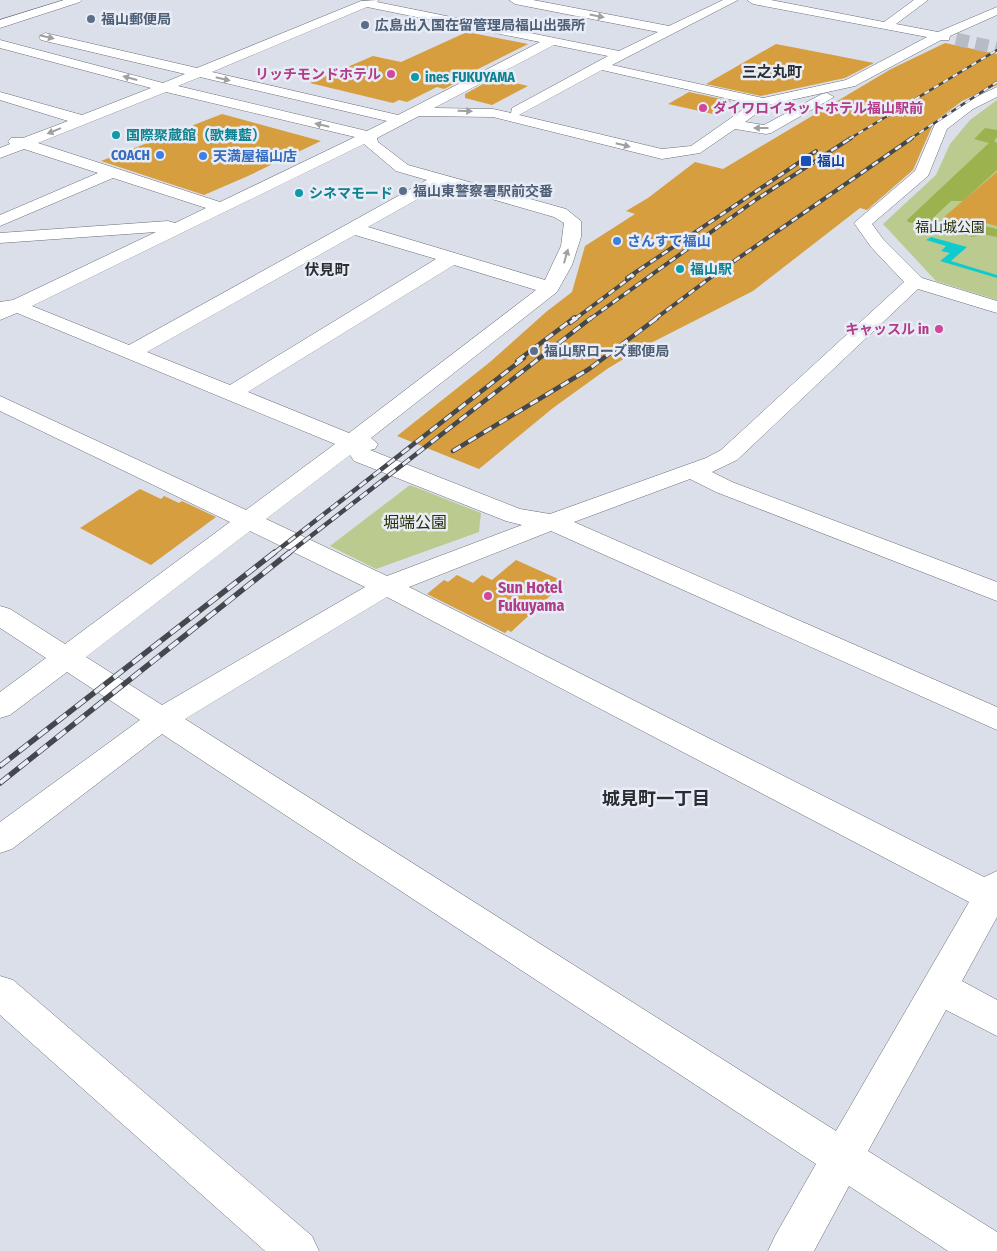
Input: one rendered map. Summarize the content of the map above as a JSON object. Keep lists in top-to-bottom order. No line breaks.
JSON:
{"districts":["三之丸町","伏見町","城見町一丁目"],"parks":["福山城公園","堀端公園"],"places":{"other":["福山郵便局","広島出入国在留管理局福山出張所","リッチモンドホテル","ines FUKUYAMA","ダイワロイネットホテル福山駅前","国際聚蔵館（歌舞藍）","COACH","天満屋福山店","福山東警察署駅前交番","シネマモード","さんすて福山","福山駅","キャッスル in","福山駅ローズ郵便局","Sun Hotel Fukuyama"],"transit":["福山"]}}
